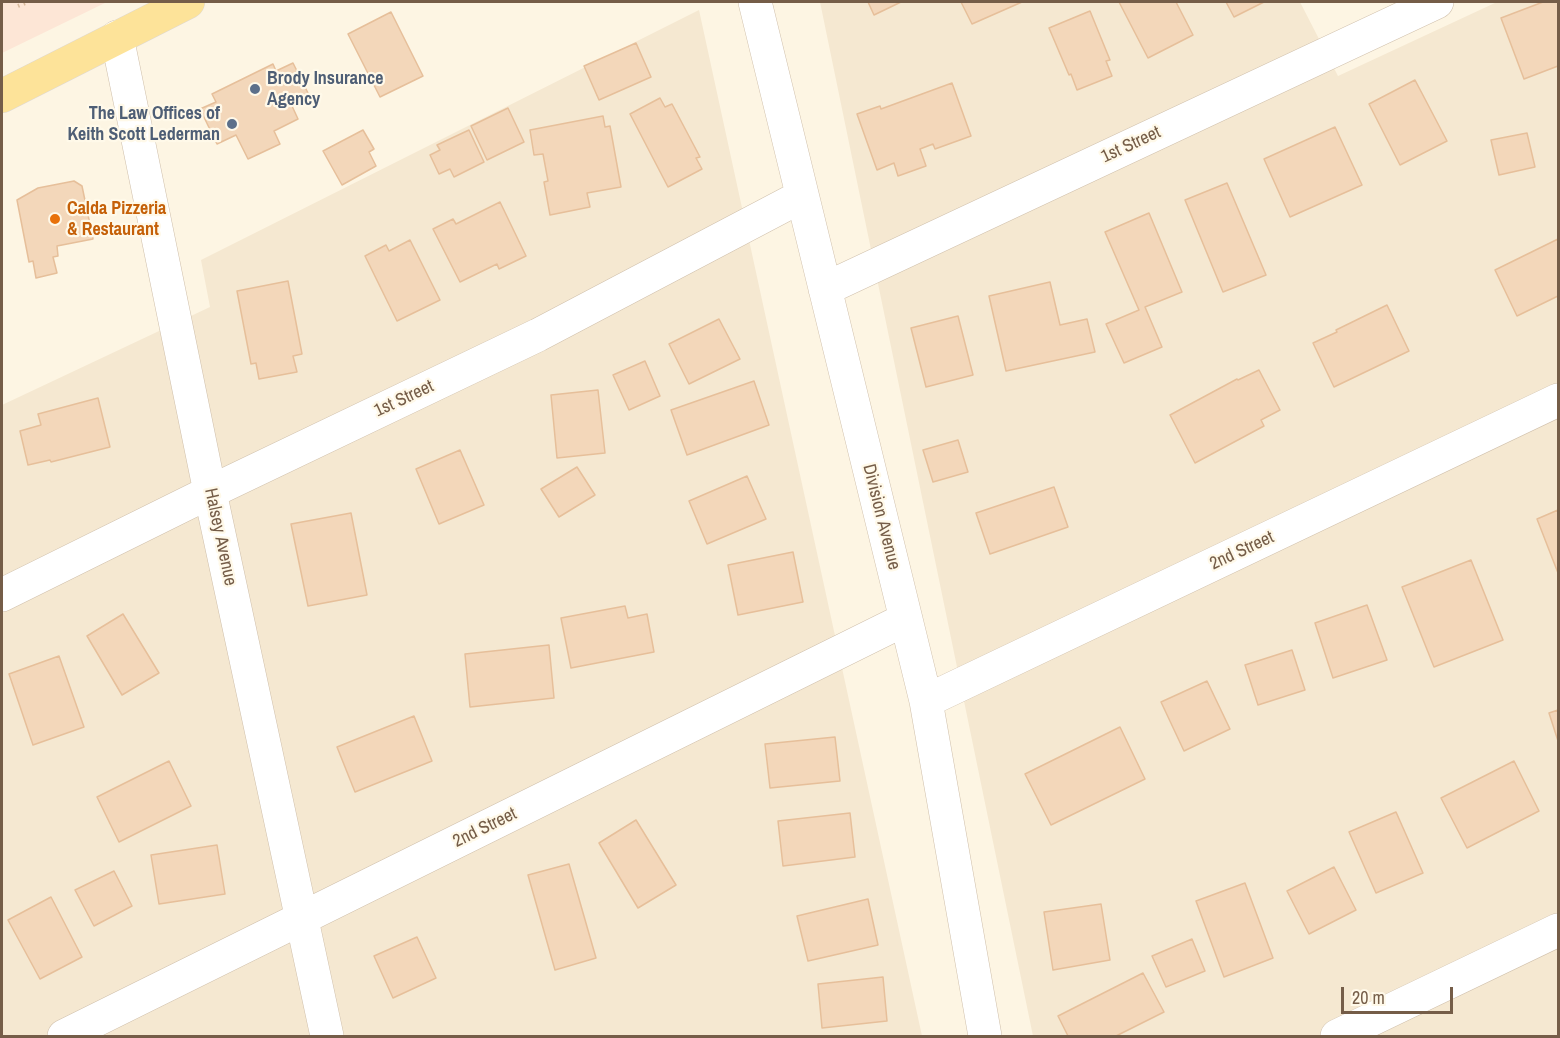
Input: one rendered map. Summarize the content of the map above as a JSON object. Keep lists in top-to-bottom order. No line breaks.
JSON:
{"streets":{"street":["1st Street","Division Avenue","Halsey Avenue","2nd Street"]},"crossings":[["1st Street","Division Avenue"],["1st Street","Halsey Avenue"],["Division Avenue","2nd Street"],["Halsey Avenue","2nd Street"]],"places":["Brody Insurance Agency","The Law Offices of Keith Scott Lederman","Calda Pizzeria & Restaurant"],"scale_bar":"20 m"}
